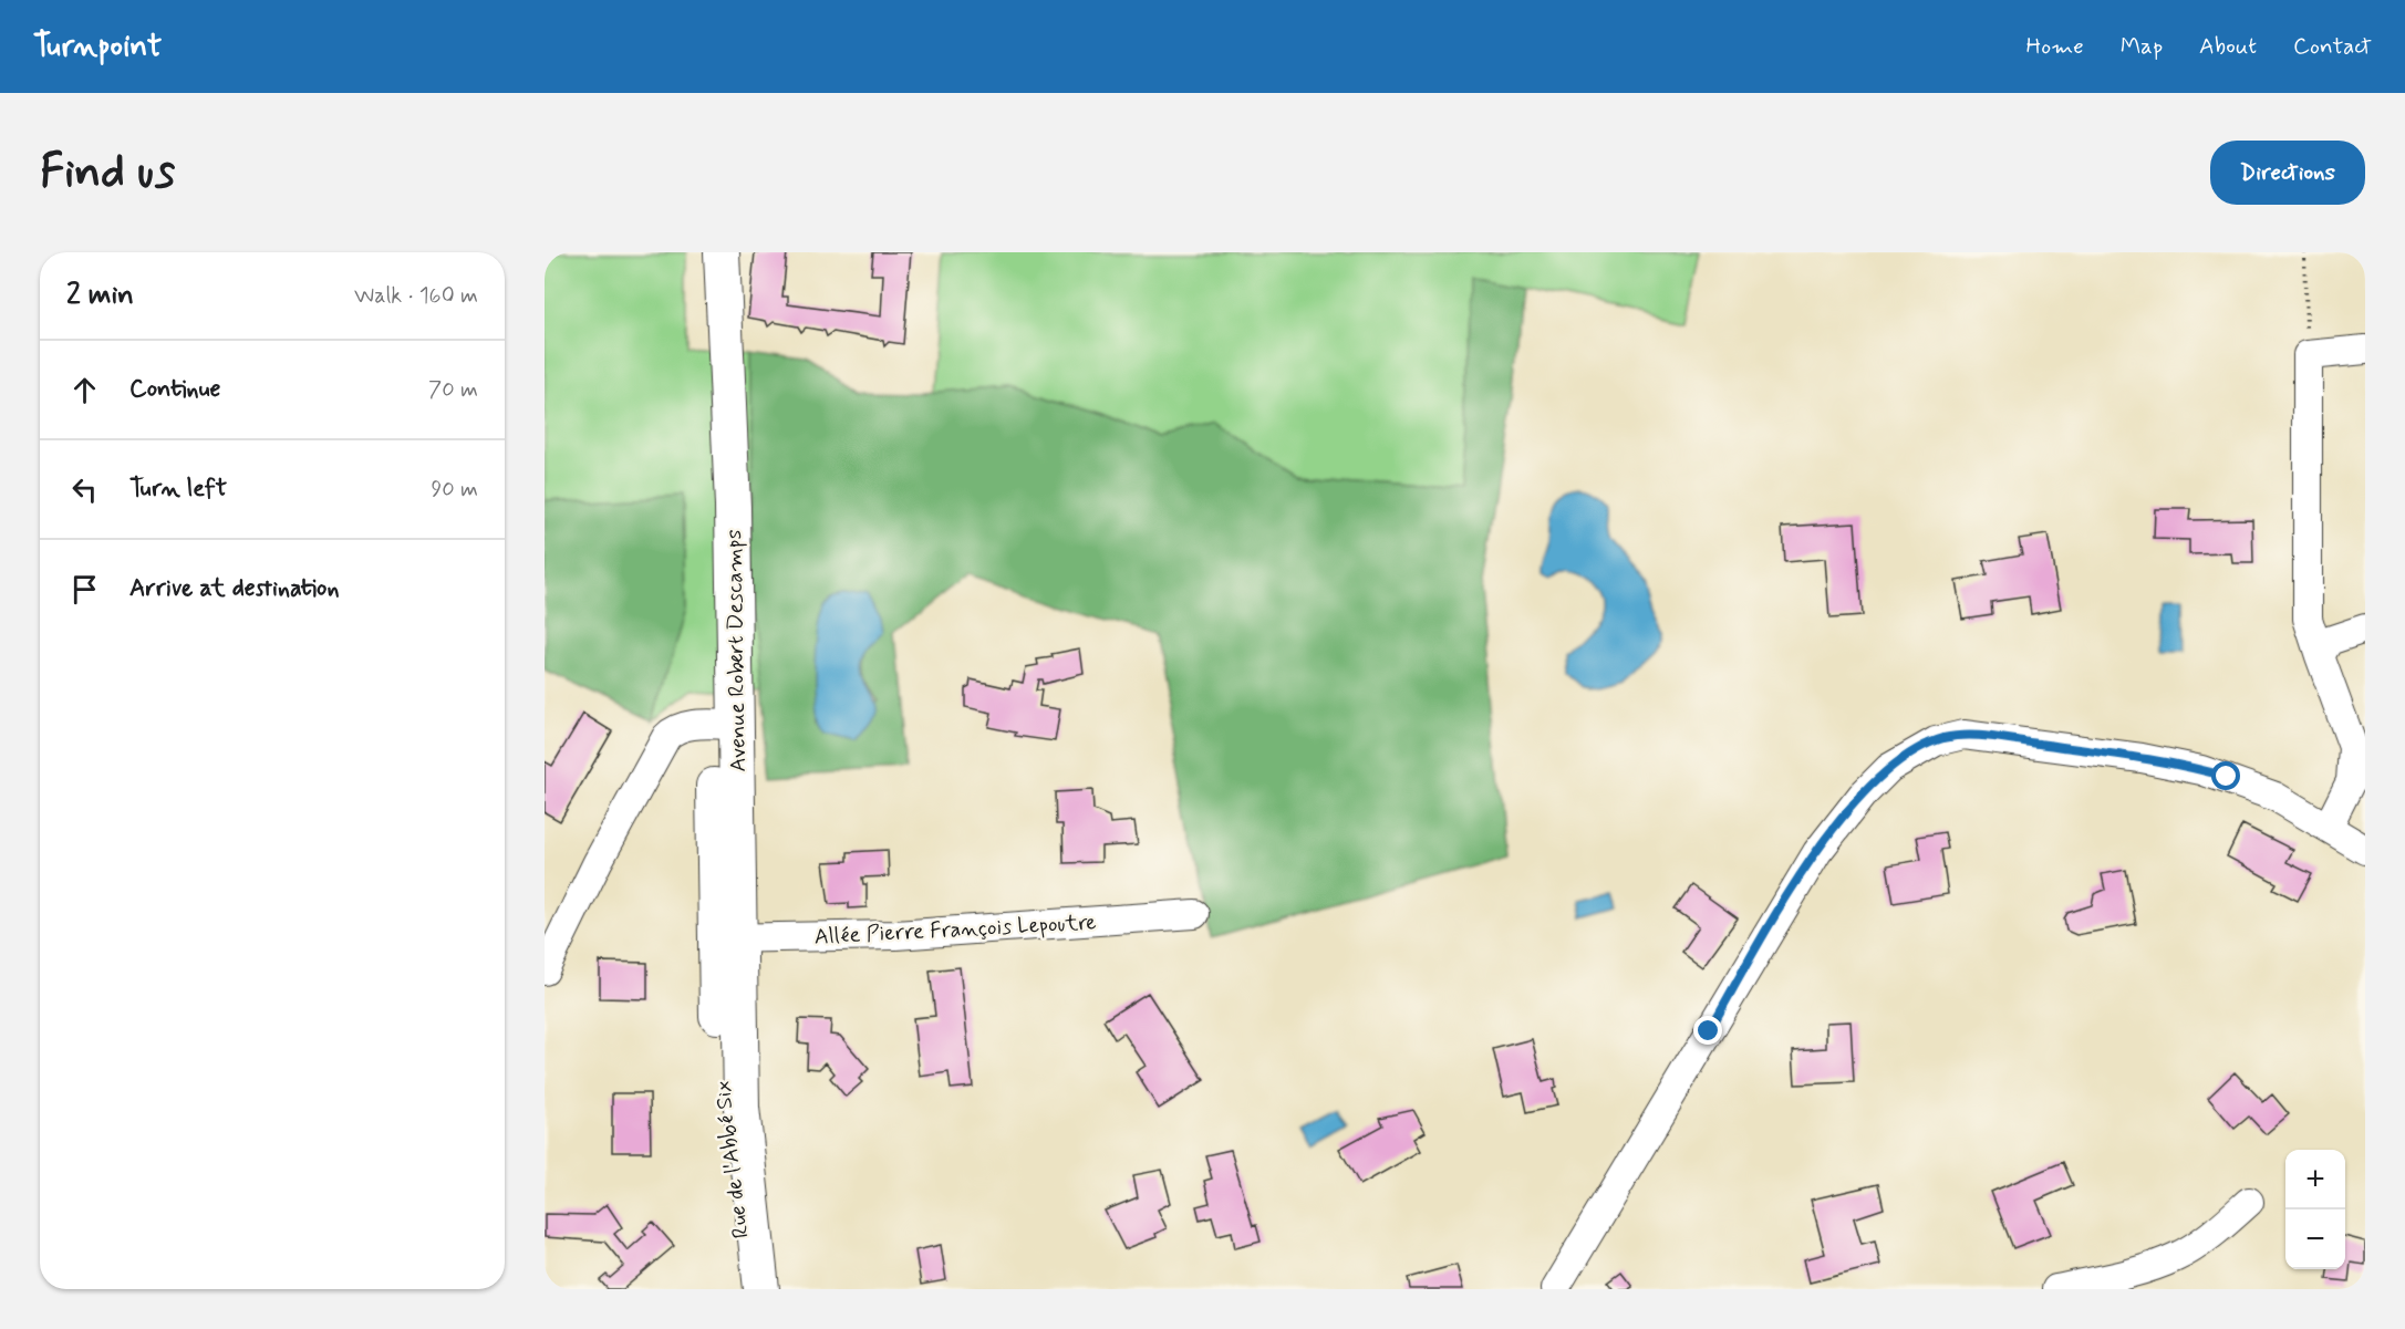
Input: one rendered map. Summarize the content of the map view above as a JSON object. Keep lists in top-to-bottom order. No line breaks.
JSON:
{"streets":{"main road":["Avenue Robert Descamps","Rue de l'Abbé Six"],"street":["Allée Pierre François Lepoutre"]},"crossings":[["Avenue Robert Descamps","Allée Pierre François Lepoutre"],["Avenue Robert Descamps","Rue de l'Abbé Six"]],"page":{"header":"Turnpoint","nav":["Home","Map","About","Contact"],"buttons":"Directions","title":"Find us","heading":["2 min","Walk · 160 m"],"list":[["Continue","70 m"],["Turn left","90 m"],"Arrive at destination"],"map_buttons":["+","−"]}}
